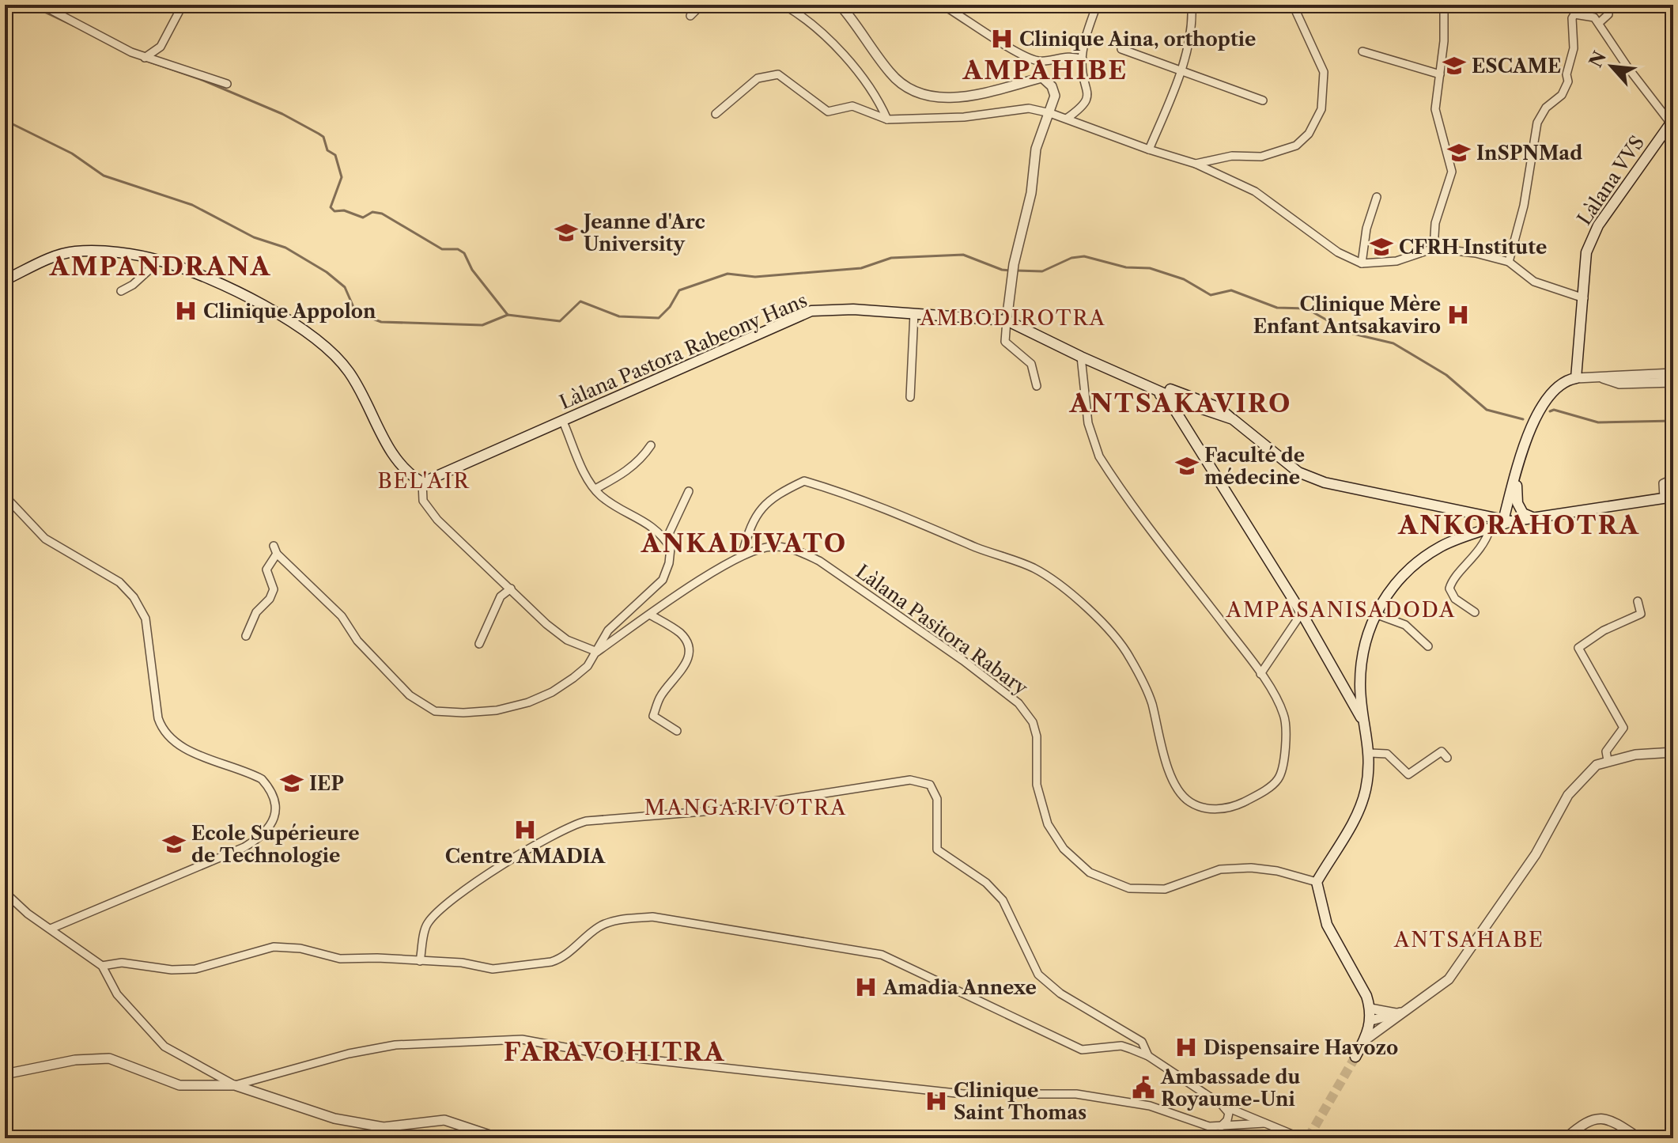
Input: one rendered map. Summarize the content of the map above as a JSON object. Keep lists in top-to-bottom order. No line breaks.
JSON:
{"streets":{"main road":["Làlana VVS","Làlana Pastora Rabeony Hans"],"street":["Làlana Pasitora Rabary"]},"districts":["AMPAHIBE","AMPANDRANA","AMBODIROTRA","ANTSAKAVIRO","BEL'AIR","ANKORAHOTRA","ANKADIVATO","AMPASANISADODA","MANGARIVOTRA","ANTSAHABE","FARAVOHITRA"],"places":{"hospital":["Clinique Aina, orthoptie","Clinique Appolon","Clinique Mère Enfant Antsakaviro","Centre AMADIA","Amadia Annexe","Dispensaire Havozo","Clinique Saint Thomas"],"school or university":["ESCAME","InSPNMad","Jeanne d'Arc University","CFRH Institute","Faculté de médecine","IEP","Ecole Supérieure de Technologie"],"public building":["Ambassade du Royaume-Uni"]},"north":"top left"}
